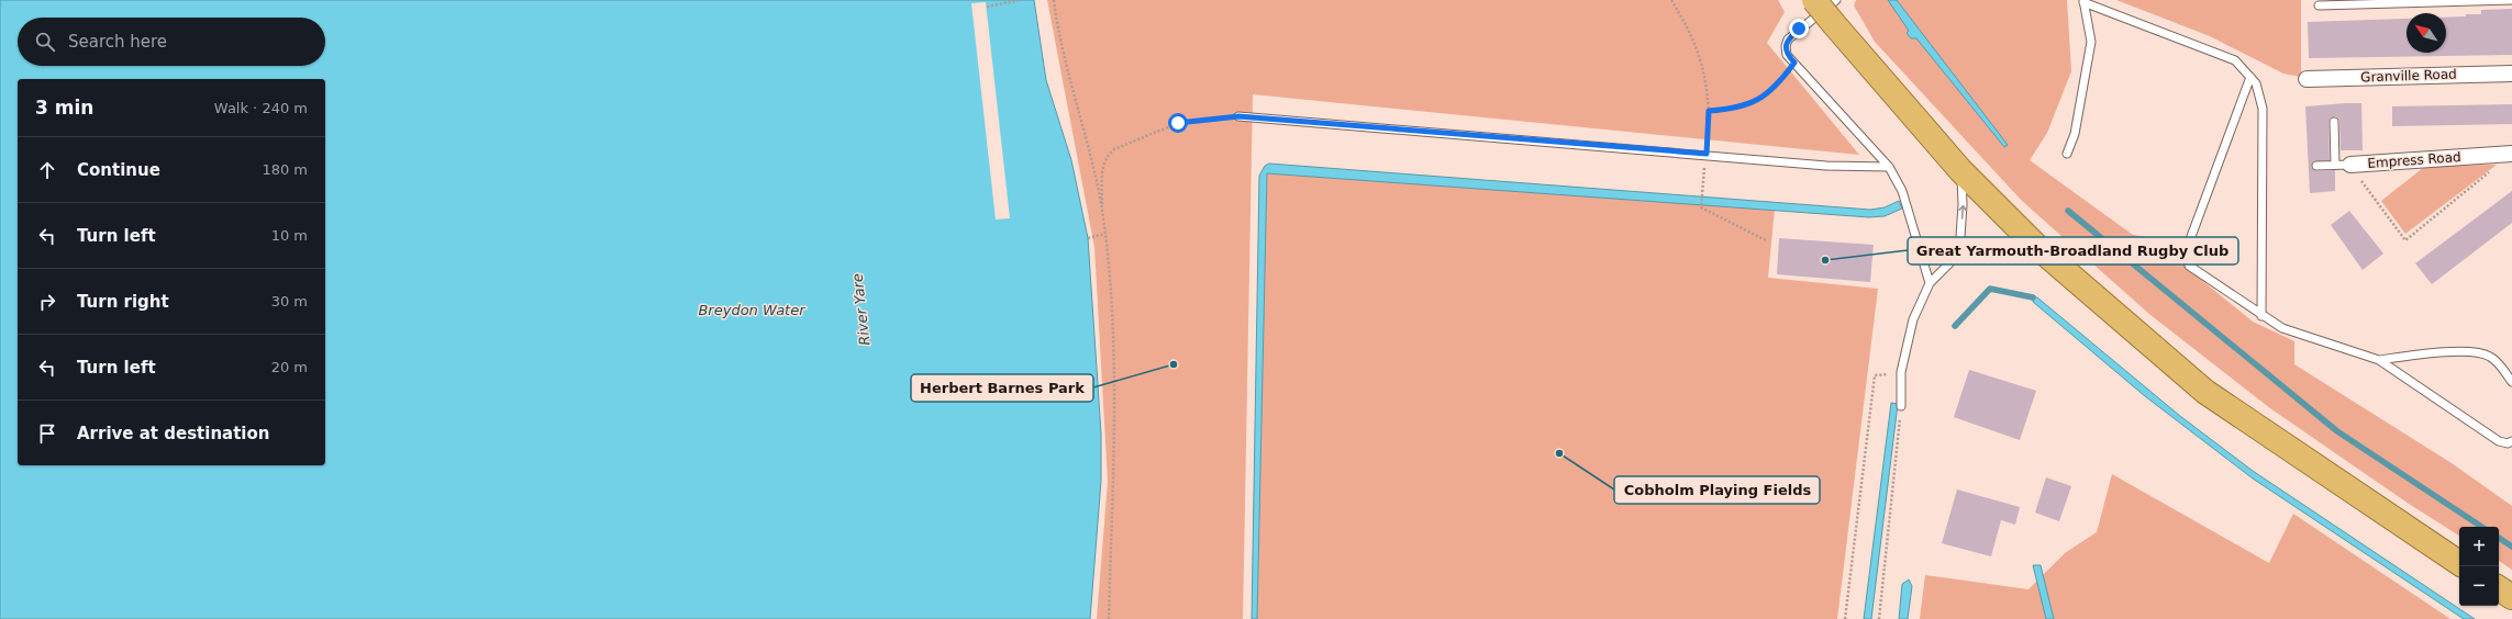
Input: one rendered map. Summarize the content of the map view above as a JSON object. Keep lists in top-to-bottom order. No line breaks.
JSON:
{"streets":{"street":["Granville Road","Empress Road"]},"water":["Breydon Water","River Yare"],"places":["Great Yarmouth-Broadland Rugby Club","Herbert Barnes Park","Cobholm Playing Fields"],"north":"top left","page":{"search":"Search here","heading":["3 min","Walk · 240 m"],"list":[["Continue","180 m"],["Turn left","10 m"],["Turn right","30 m"],["Turn left","20 m"],"Arrive at destination"],"map_buttons":["+","−"]}}
